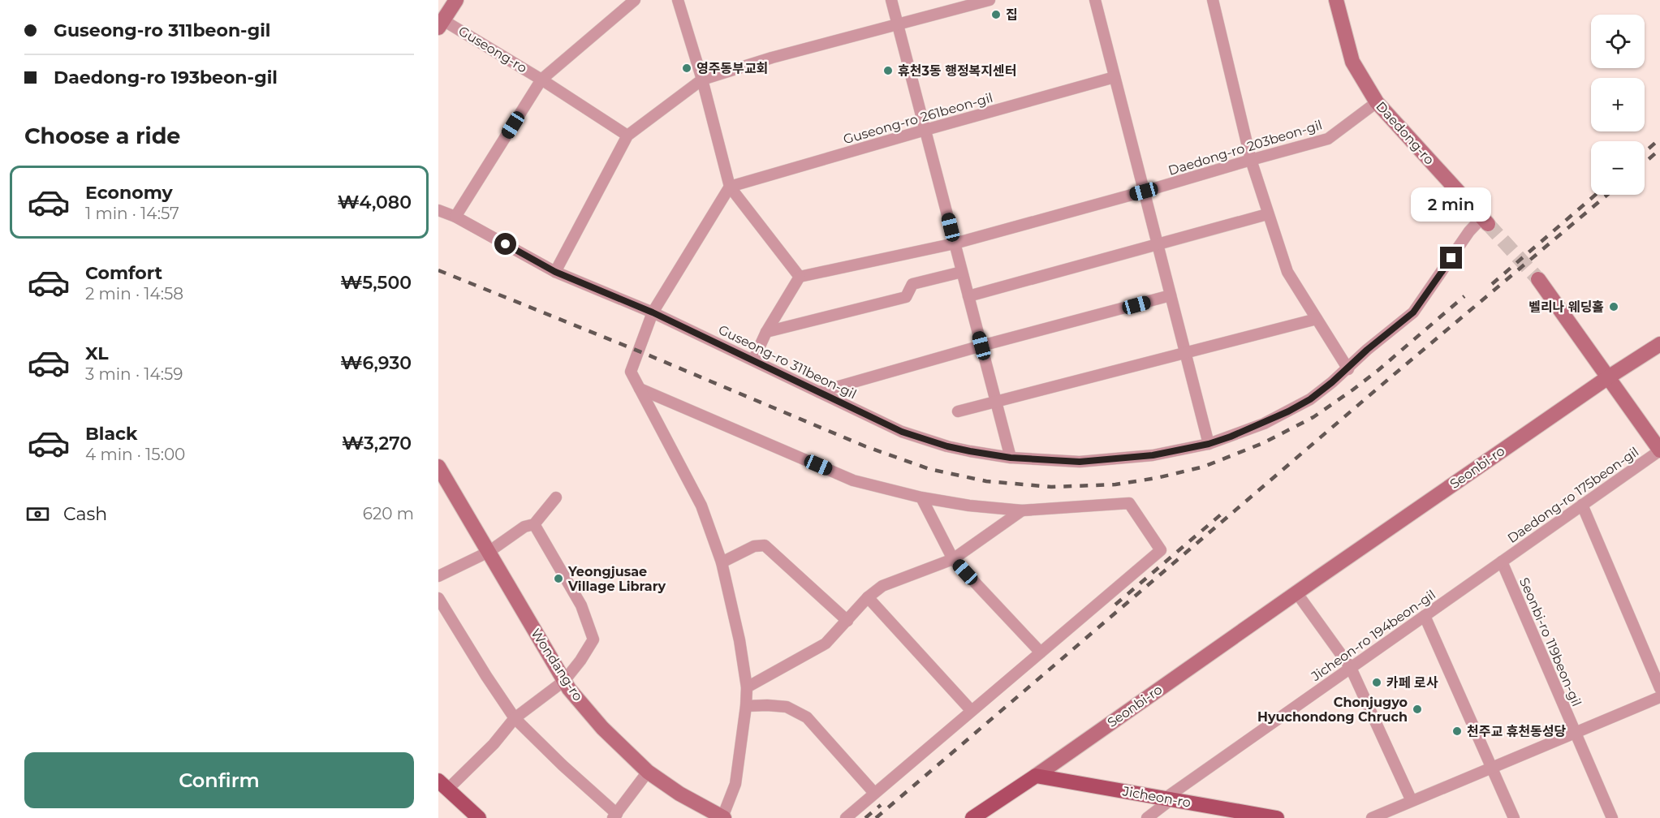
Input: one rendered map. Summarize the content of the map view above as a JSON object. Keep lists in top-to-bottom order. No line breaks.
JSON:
{"streets":{"main road":["Guseong-ro","Daedong-ro","Seonbi-ro","Wondang-ro","Jicheon-ro"],"street":["Guseong-ro 261beon-gil","Daedong-ro 203beon-gil","Guseong-ro 311beon-gil","Daedong-ro 175beon-gil","Jicheon-ro 194beon-gil","Seonbi-ro 119beon-gil"]},"crossings":[["Daedong-ro","Daedong-ro 203beon-gil"],["Daedong-ro","Guseong-ro 311beon-gil"],["Seonbi-ro","Jicheon-ro"],["Daedong-ro 175beon-gil","Jicheon-ro 194beon-gil"],["Daedong-ro 175beon-gil","Seonbi-ro 119beon-gil"],["Jicheon-ro 194beon-gil","Seonbi-ro 119beon-gil"],["Jicheon-ro 194beon-gil","Jicheon-ro"]],"places":["집","영주동부교회","휴천3동 행정복지센터","벨리나 웨딩홀","Yeongjusae Village Library","카페 로사","Chonjugyo Hyuchondong Chruch","천주교 휴천동성당"],"page":{"banner":["Guseong-ro 311beon-gil","Daedong-ro 193beon-gil"],"map_buttons":["+","−"],"heading":"Choose a ride","list":[{"name":"Economy","note":"1 min · 14:57","value":"₩4,080"},{"name":"Comfort","note":"2 min · 14:58","value":"₩5,500"},{"name":"XL","note":"3 min · 14:59","value":"₩6,930"},{"name":"Black","note":"4 min · 15:00","value":"₩3,270"}],"bubble":"2 min","pay":["Cash","620 m"],"buttons":"Confirm"}}
